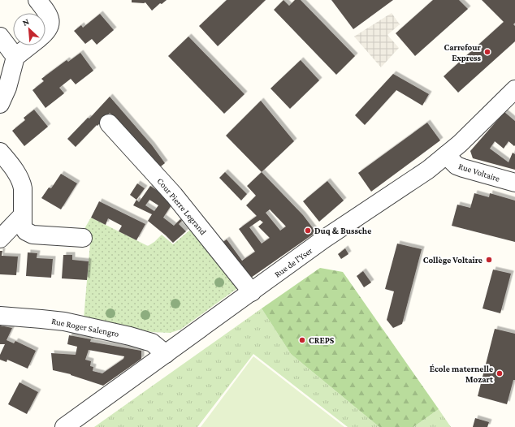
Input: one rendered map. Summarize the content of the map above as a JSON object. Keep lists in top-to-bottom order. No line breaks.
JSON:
{"streets":{"street":["Rue Voltaire","Cour Pierre Legrand","Rue de l'Yser","Rue Roger Salengro"]},"crossings":[["Rue Voltaire","Rue de l'Yser"],["Cour Pierre Legrand","Rue de l'Yser"],["Rue de l'Yser","Rue Roger Salengro"]],"places":["Carrefour Express","Duq & Bussche","Collège Voltaire","CREPS","École maternelle Mozart"],"north":"top left"}
